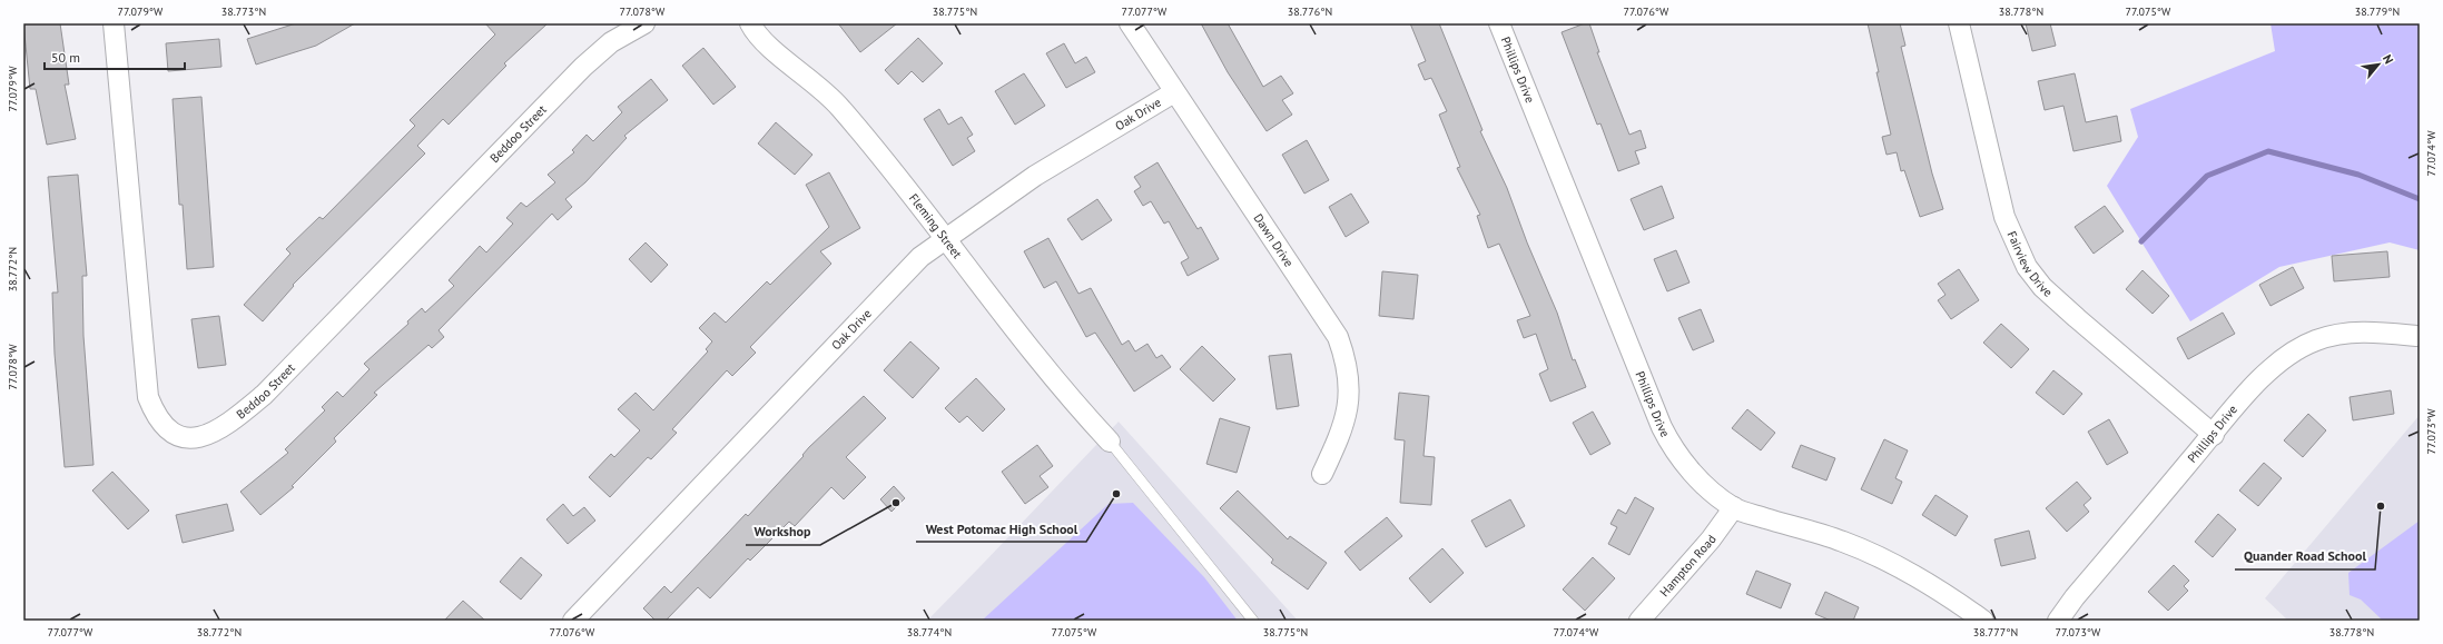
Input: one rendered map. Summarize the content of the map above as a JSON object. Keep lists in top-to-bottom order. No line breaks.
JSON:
{"streets":{"street":["Phillips Drive","Oak Drive","Beddoo Street","Fleming Street","Dawn Drive","Fairview Drive","Hampton Road"]},"crossings":[["Phillips Drive","Fairview Drive"],["Phillips Drive","Hampton Road"],["Oak Drive","Fleming Street"],["Oak Drive","Dawn Drive"]],"places":["West Potomac High School","Workshop","Quander Road School"],"scale_bar":"50 m","north":"top right","coordinates":["77.079°W","38.773°N","77.078°W","38.775°N","77.077°W","38.776°N","77.076°W","38.778°N","77.075°W","38.779°N","77.074°W","38.772°N","77.073°W","38.774°N","38.777°N"]}
